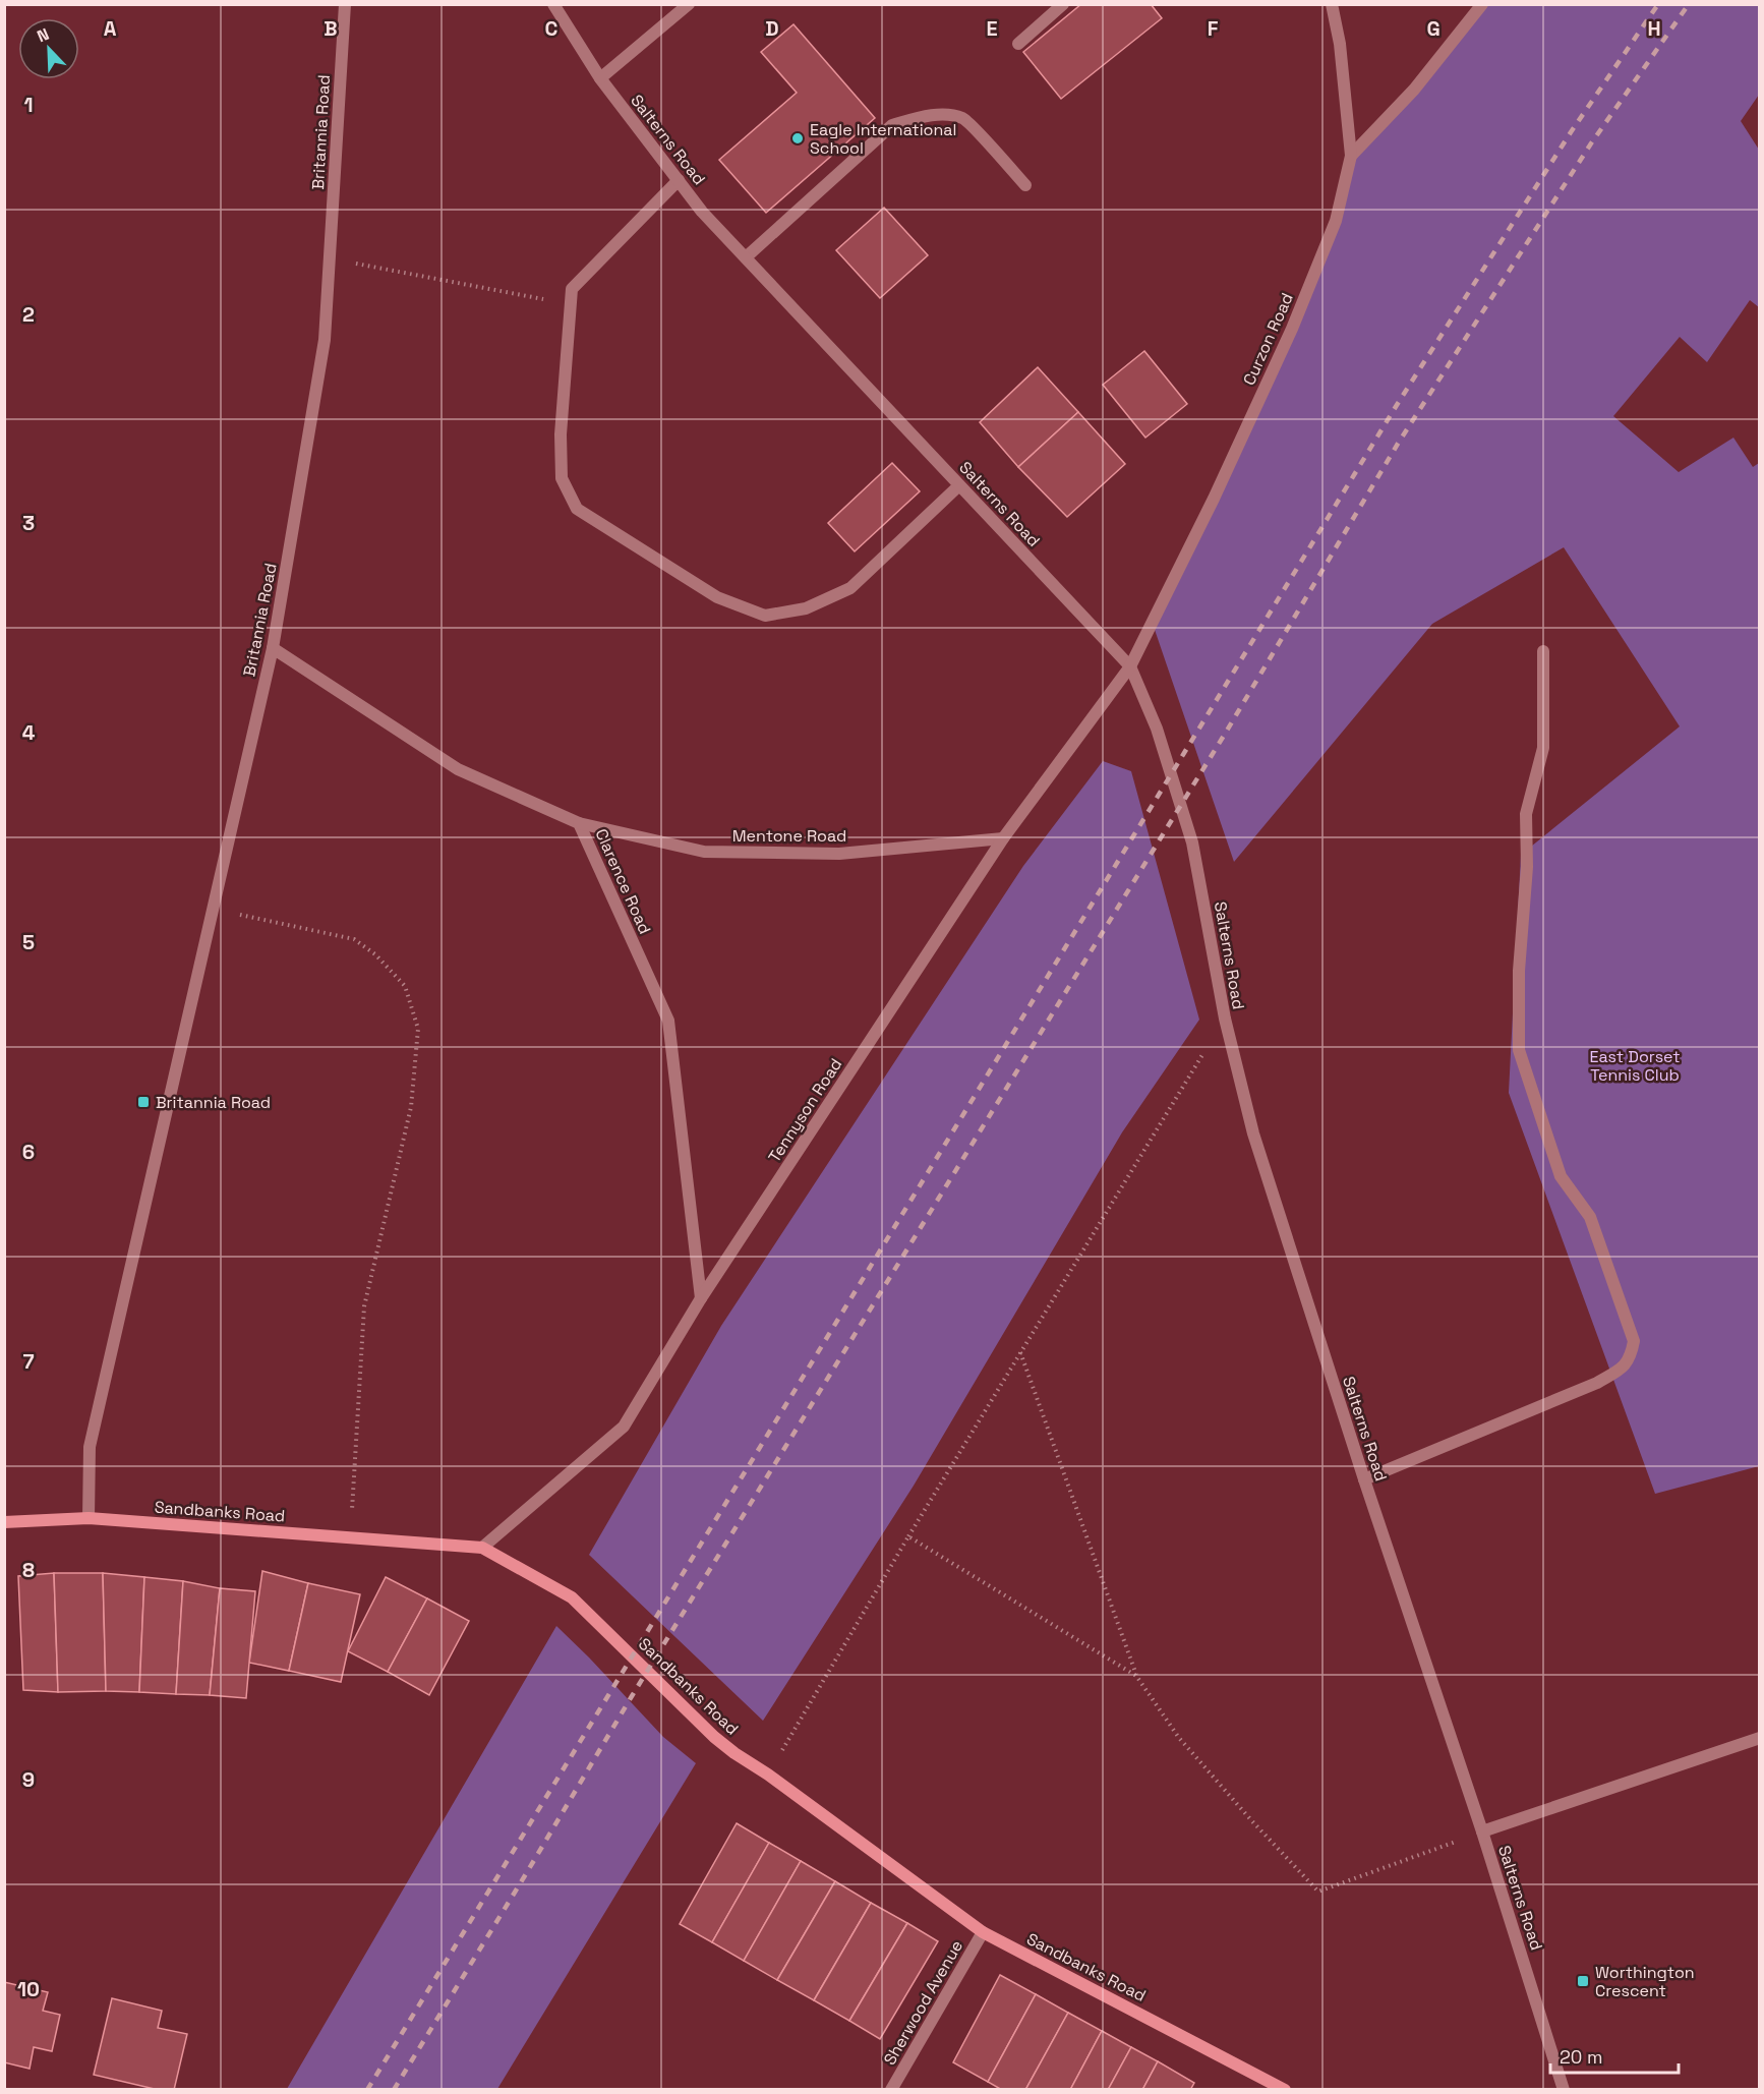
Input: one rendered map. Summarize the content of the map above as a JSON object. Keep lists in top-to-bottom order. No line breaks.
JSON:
{"streets":{"main road":["Sandbanks Road"],"street":["Britannia Road","Salterns Road","Curzon Road","Mentone Road","Clarence Road","Tennyson Road","Sherwood Avenue"]},"crossings":[["Britannia Road","Clarence Road"],["Britannia Road","Sandbanks Road"],["Salterns Road","Curzon Road"],["Salterns Road","Tennyson Road"],["Curzon Road","Tennyson Road"],["Mentone Road","Clarence Road"],["Mentone Road","Tennyson Road"],["Clarence Road","Tennyson Road"],["Tennyson Road","Sandbanks Road"],["Sandbanks Road","Sherwood Avenue"]],"parks":["East Dorset Tennis Club"],"places":{"other":["Eagle International School"],"transit":["Britannia Road","Worthington Crescent"]},"scale_bar":"20 m","north":"top left","grid":{"columns":["A","B","C","D","E","F","G","H"],"rows":["1","2","3","4","5","6","7","8","9","10"]}}
